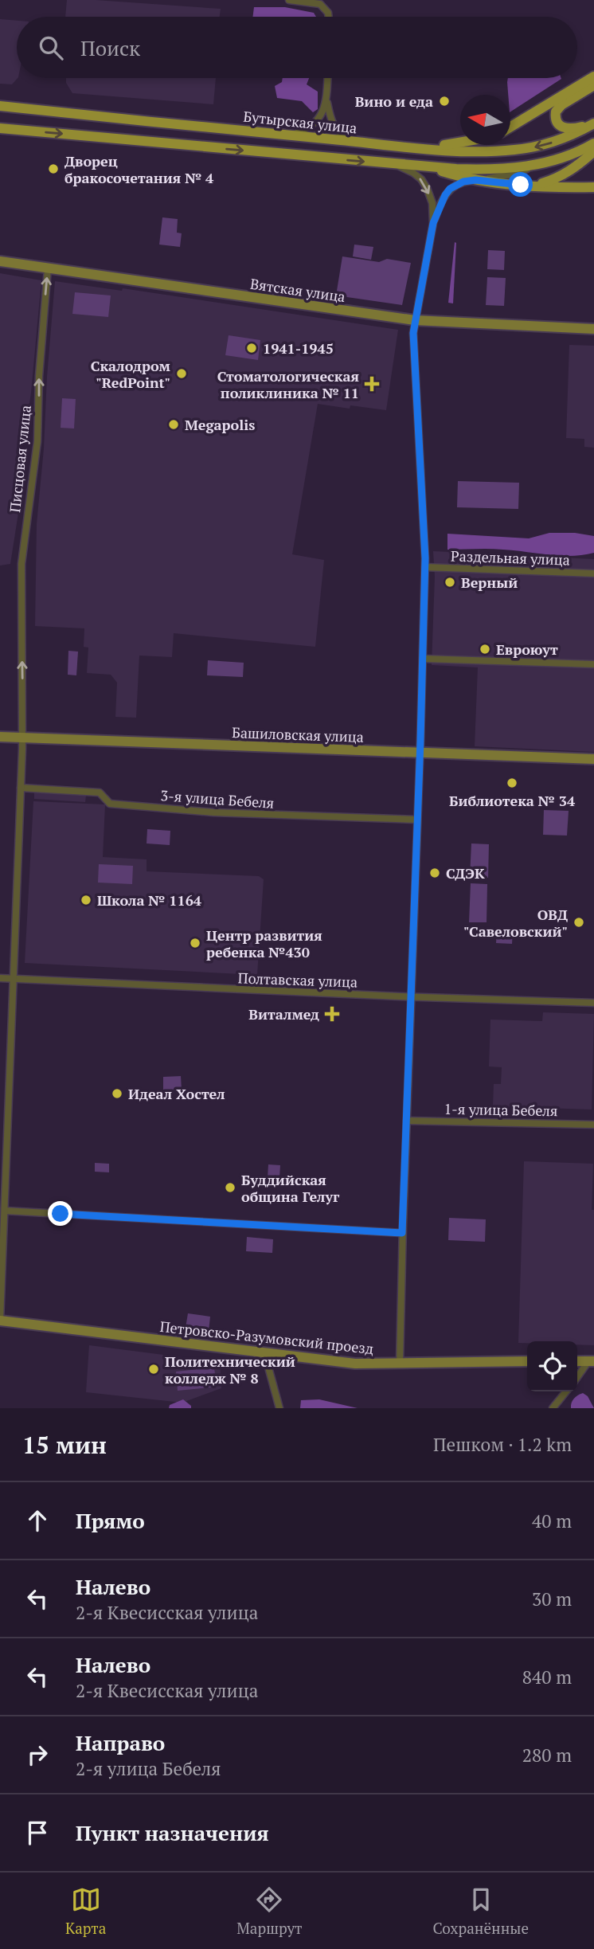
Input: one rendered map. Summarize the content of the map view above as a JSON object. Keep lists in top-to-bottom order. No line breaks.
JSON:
{"streets":{"main road":["Бутырская улица"],"street":["Вятская улица","Писцовая улица","Раздельная улица","Башиловская улица","3-я улица Бебеля","Полтавская улица","1-я улица Бебеля","Петровско-Разумовский проезд"]},"crossings":[["Вятская улица","Писцовая улица"],["Писцовая улица","Башиловская улица"],["Писцовая улица","3-я улица Бебеля"],["Писцовая улица","Полтавская улица"],["Писцовая улица","Петровско-Разумовский проезд"]],"one_way":["Писцовая улица"],"places":{"other":["Вино и еда","Дворец бракосочетания № 4","1941-1945","Скалодром \"RedPoint\"","Megapolis","Верный","Евроюут","Библиотека № 34","СДЭК","Школа № 1164","ОВД \"Савеловский\"","Центр развития ребенка №430","Идеал Хостел","Буддийская община Гелуг","Политехнический колледж № 8"],"health":["Стоматологическая поликлиника № 11","Виталмед"]},"north":"left","page":{"search":"Поиск","heading":["15 мин","Пешком · 1.2 km"],"list":[["Прямо","40 m"],["Налево","2-я Квесисская улица","30 m"],["Налево","2-я Квесисская улица","840 m"],["Направо","2-я улица Бебеля","280 m"],"Пункт назначения"],"nav":["Карта","Маршрут","Сохранённые"]}}
